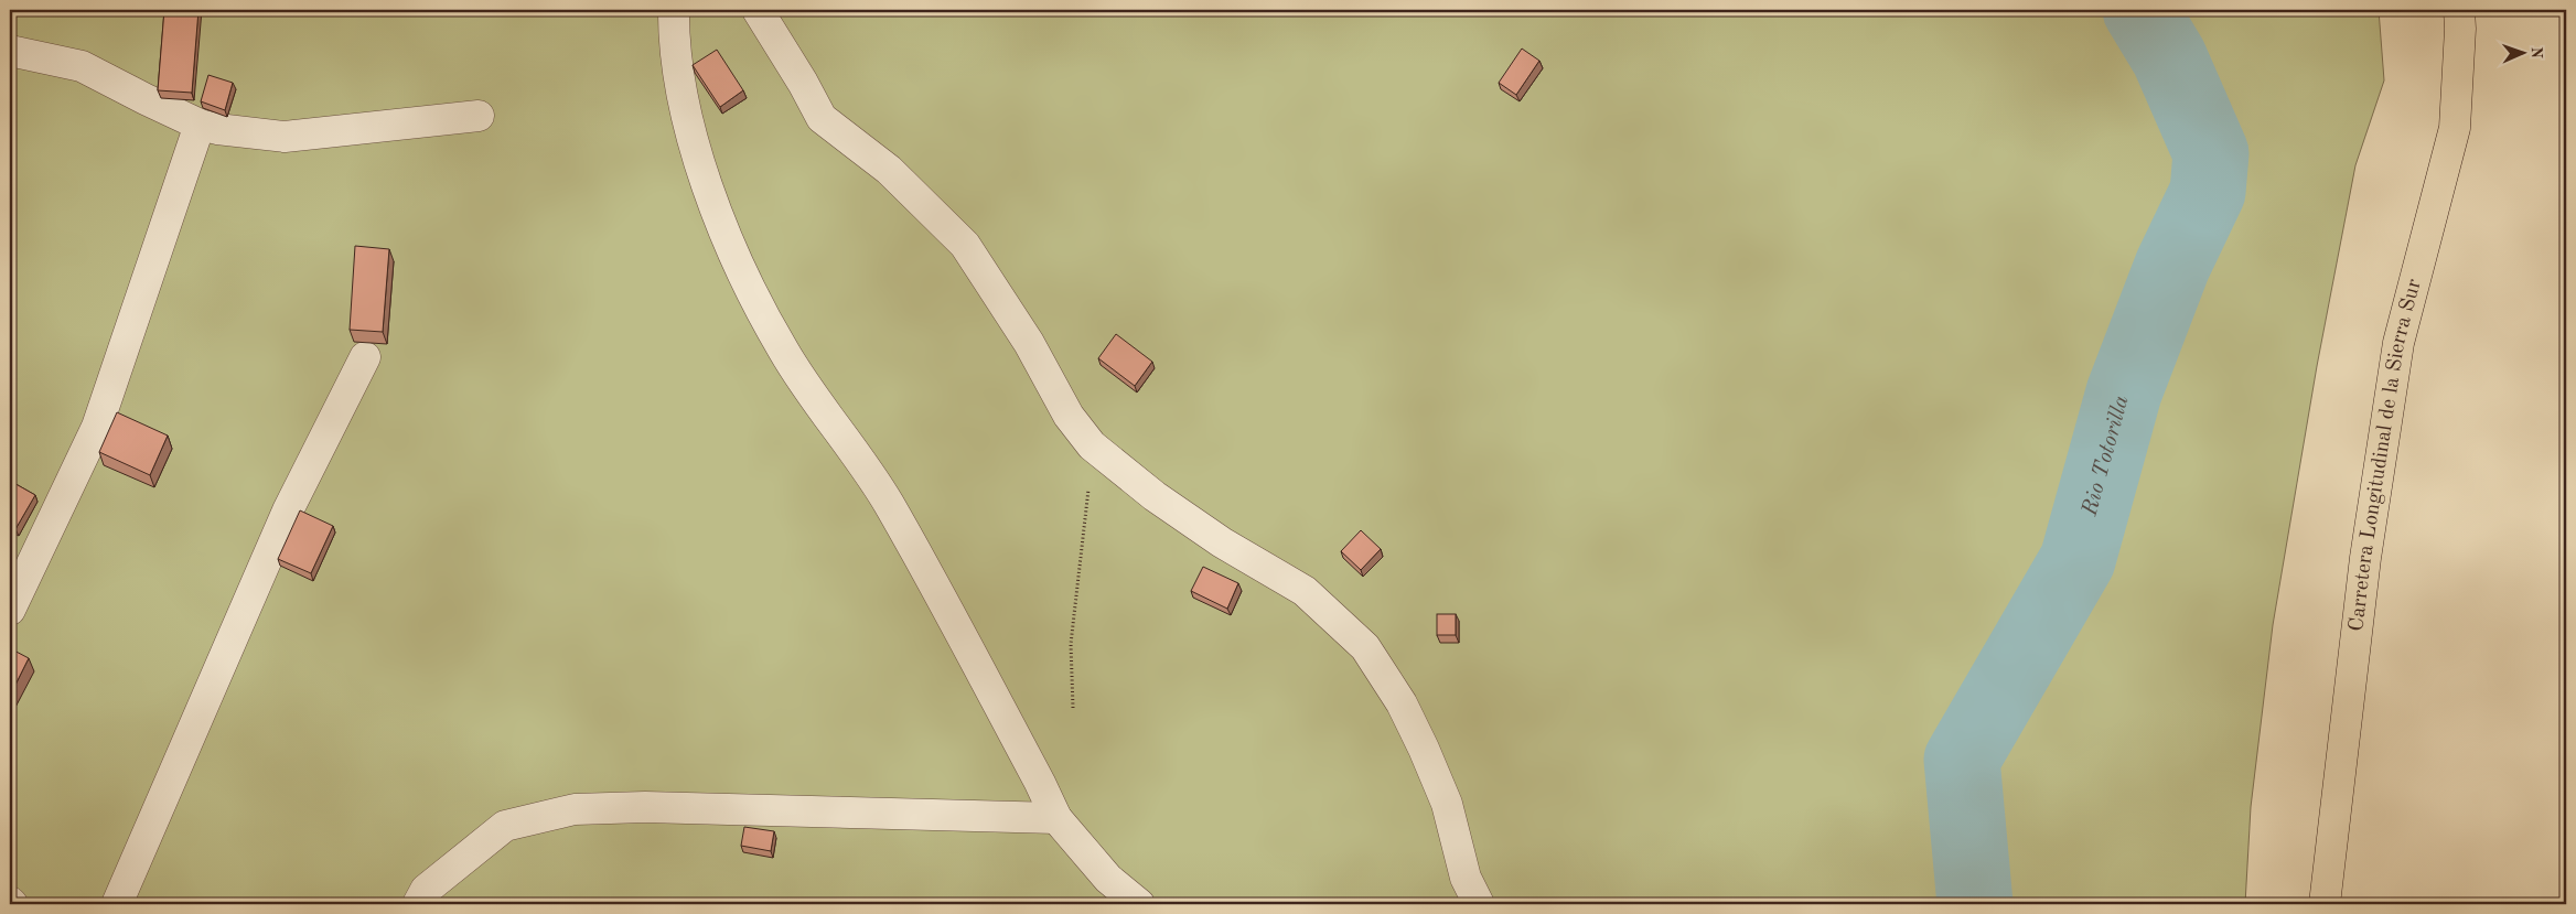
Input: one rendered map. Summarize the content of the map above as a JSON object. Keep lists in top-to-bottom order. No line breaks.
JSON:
{"streets":{"highway":["Carretera Longitudinal de la Sierra Sur"]},"water":["Rio Totorilla"],"north":"right"}
